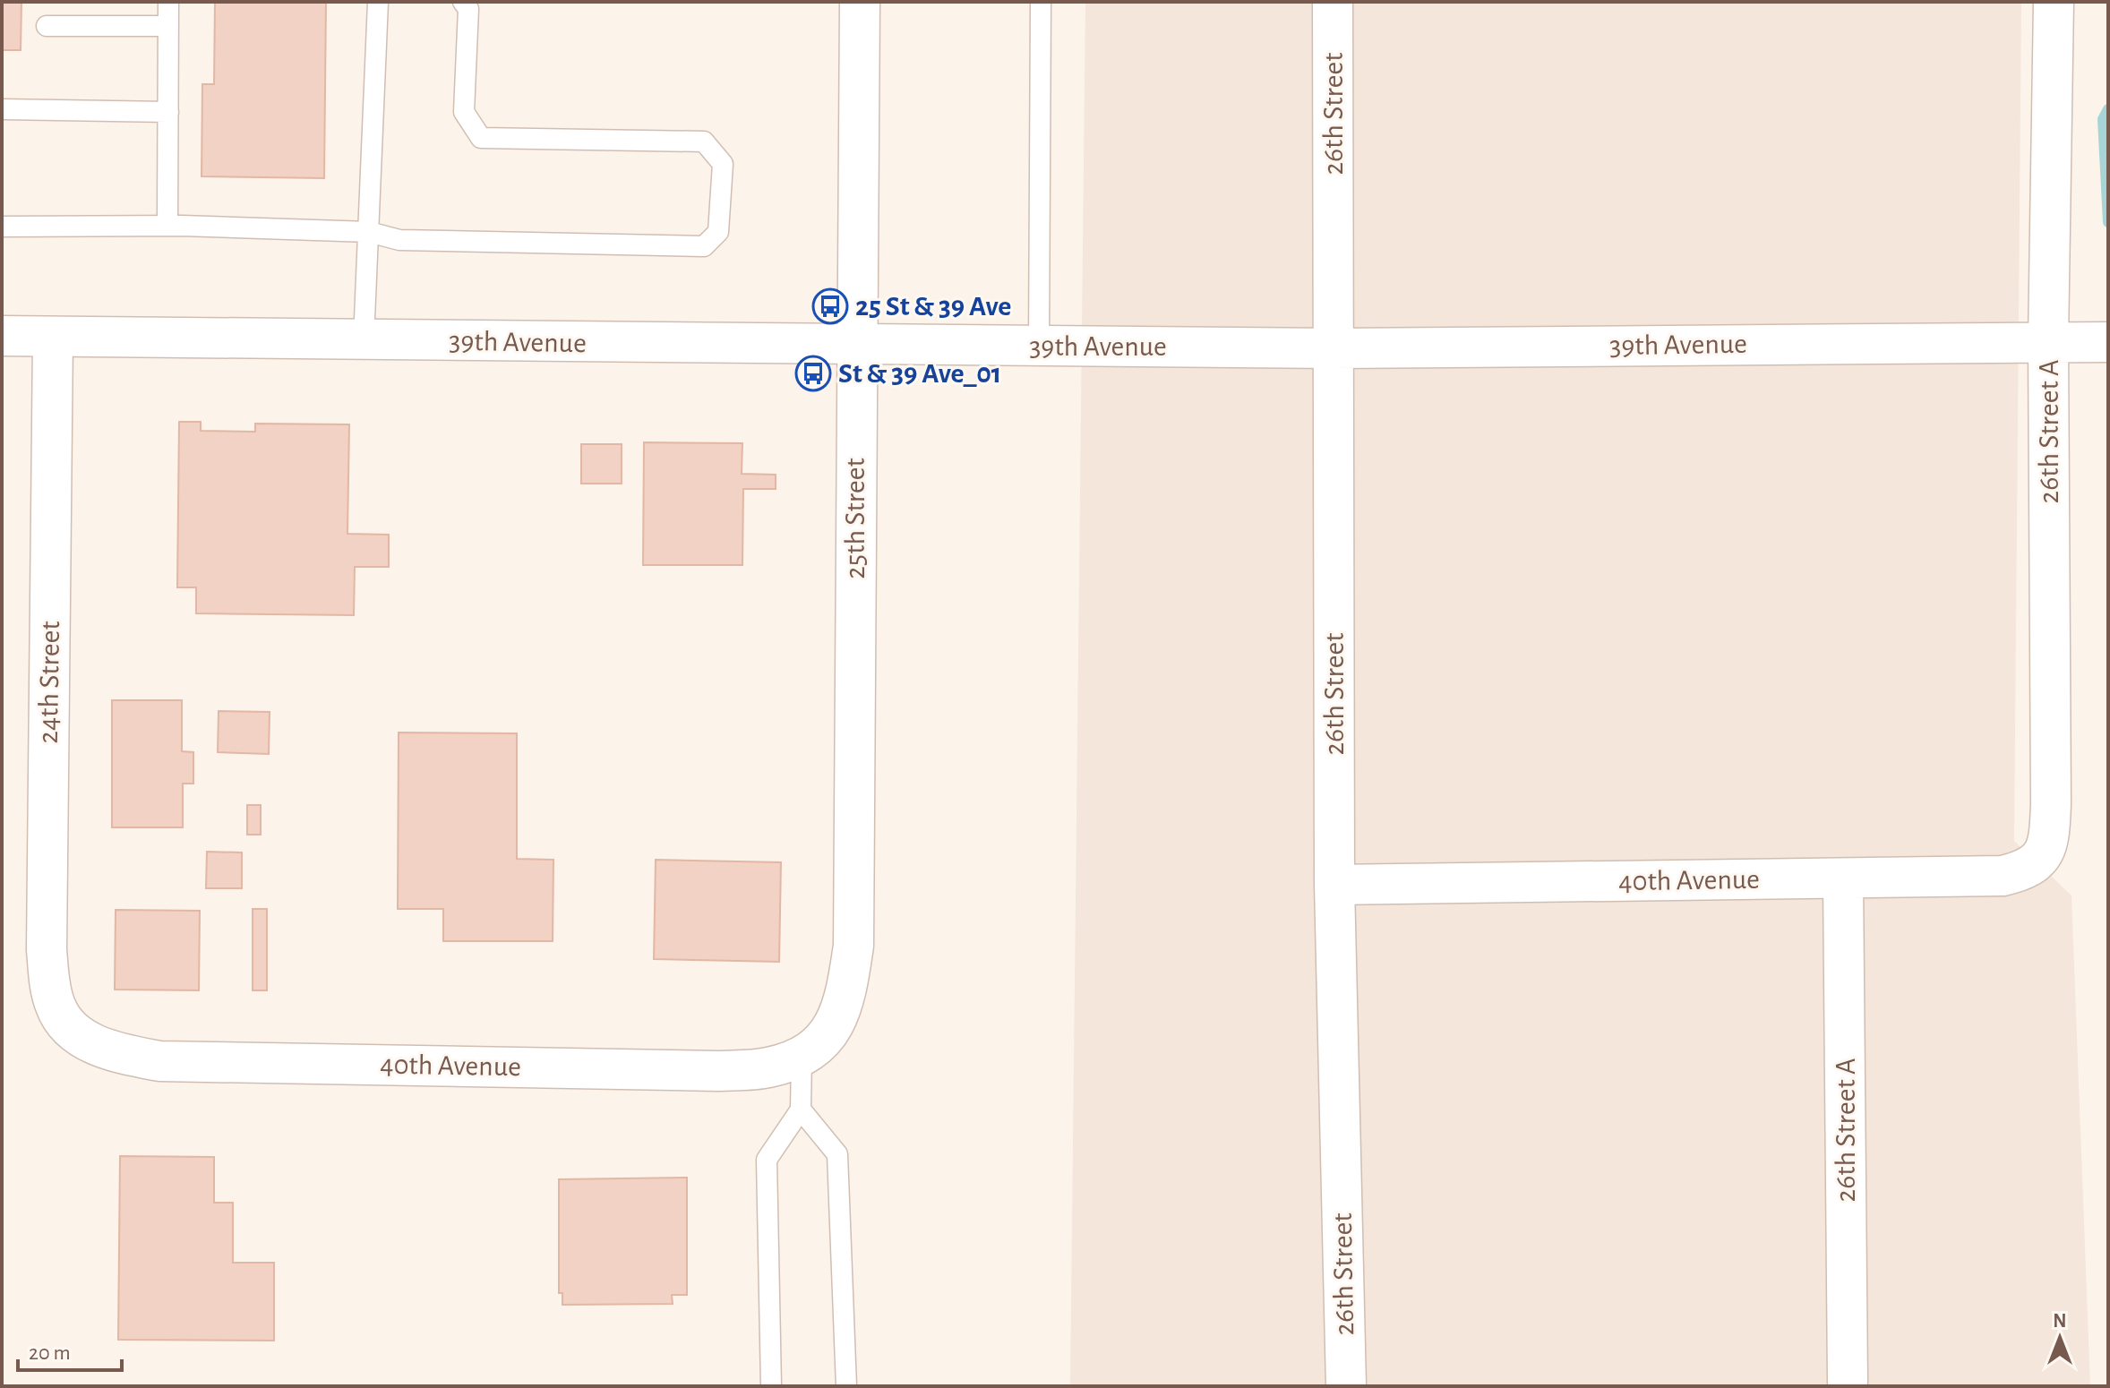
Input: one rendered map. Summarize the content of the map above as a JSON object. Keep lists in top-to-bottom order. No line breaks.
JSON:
{"streets":{"street":["26th Street","39th Avenue","26th Street A","25th Street","24th Street","40th Avenue"]},"crossings":[["26th Street","39th Avenue"],["26th Street","40th Avenue"],["39th Avenue","26th Street A"],["39th Avenue","25th Street"],["39th Avenue","24th Street"],["26th Street A","40th Avenue"],["25th Street","40th Avenue"],["24th Street","40th Avenue"]],"places":{"bus stop":["25 St & 39 Ave","St & 39 Ave_01"]},"scale_bar":"20 m","north":"top"}
